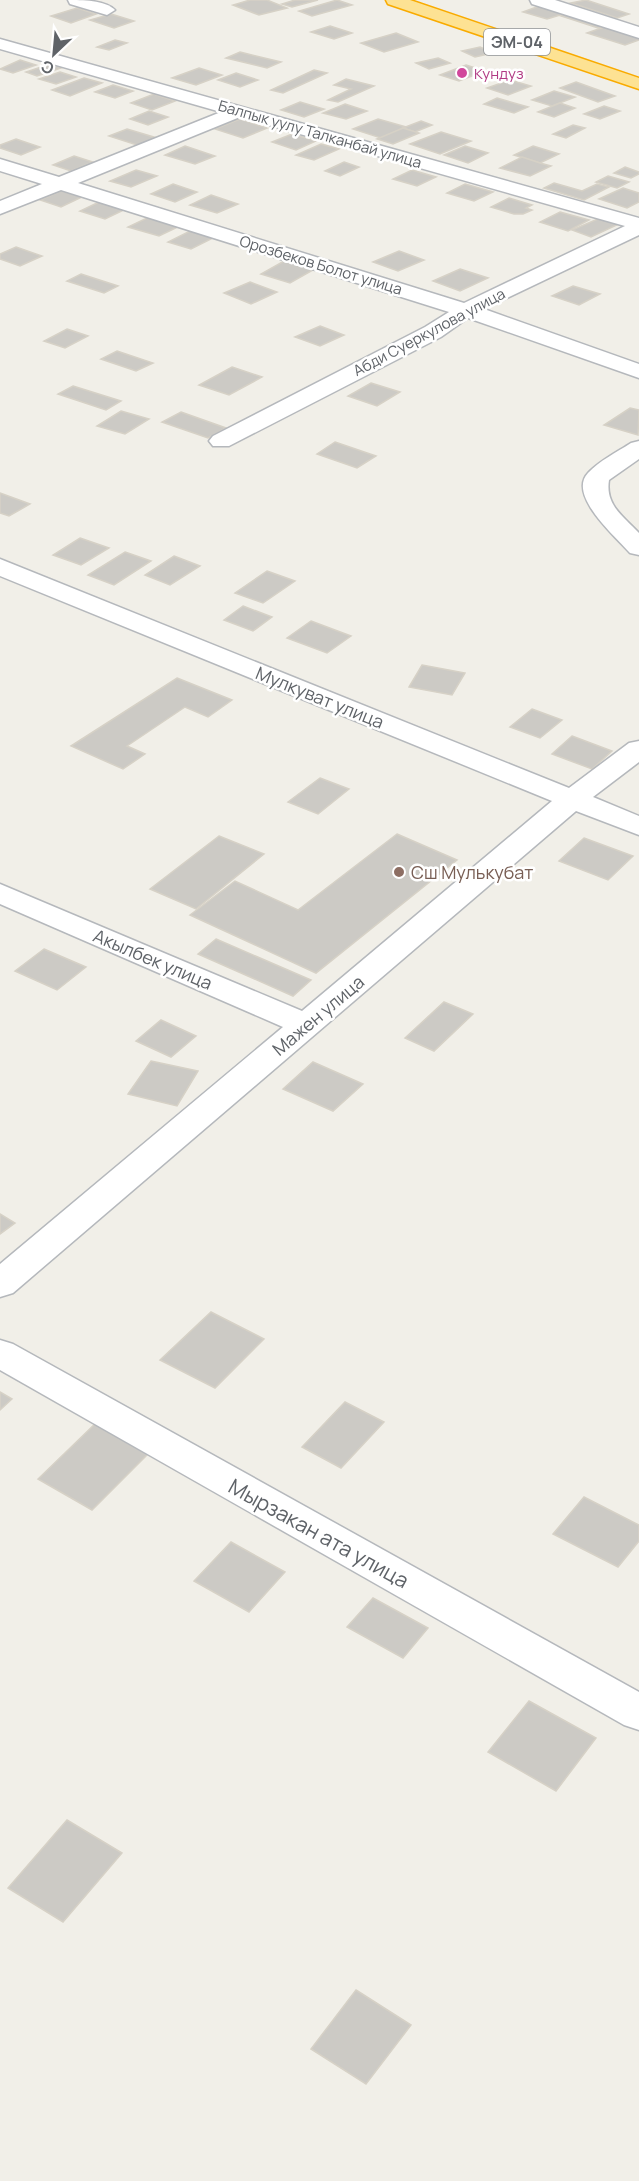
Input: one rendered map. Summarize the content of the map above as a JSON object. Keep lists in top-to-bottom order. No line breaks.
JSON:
{"streets":{"highway":["ЭМ-04"],"street":["Балпык уулу Талканбай улица","Орозбеков Болот улица","Абди Суеркулова улица","Мулкуват улица","Акылбек улица","Мажен улица","Мырзакан ата улица"]},"crossings":[["Балпык уулу Талканбай улица","Абди Суеркулова улица"],["Орозбеков Болот улица","Абди Суеркулова улица"],["Мулкуват улица","Мажен улица"],["Акылбек улица","Мажен улица"]],"places":["Кундуз","Сш Мулькубат"],"north":"bottom left"}
